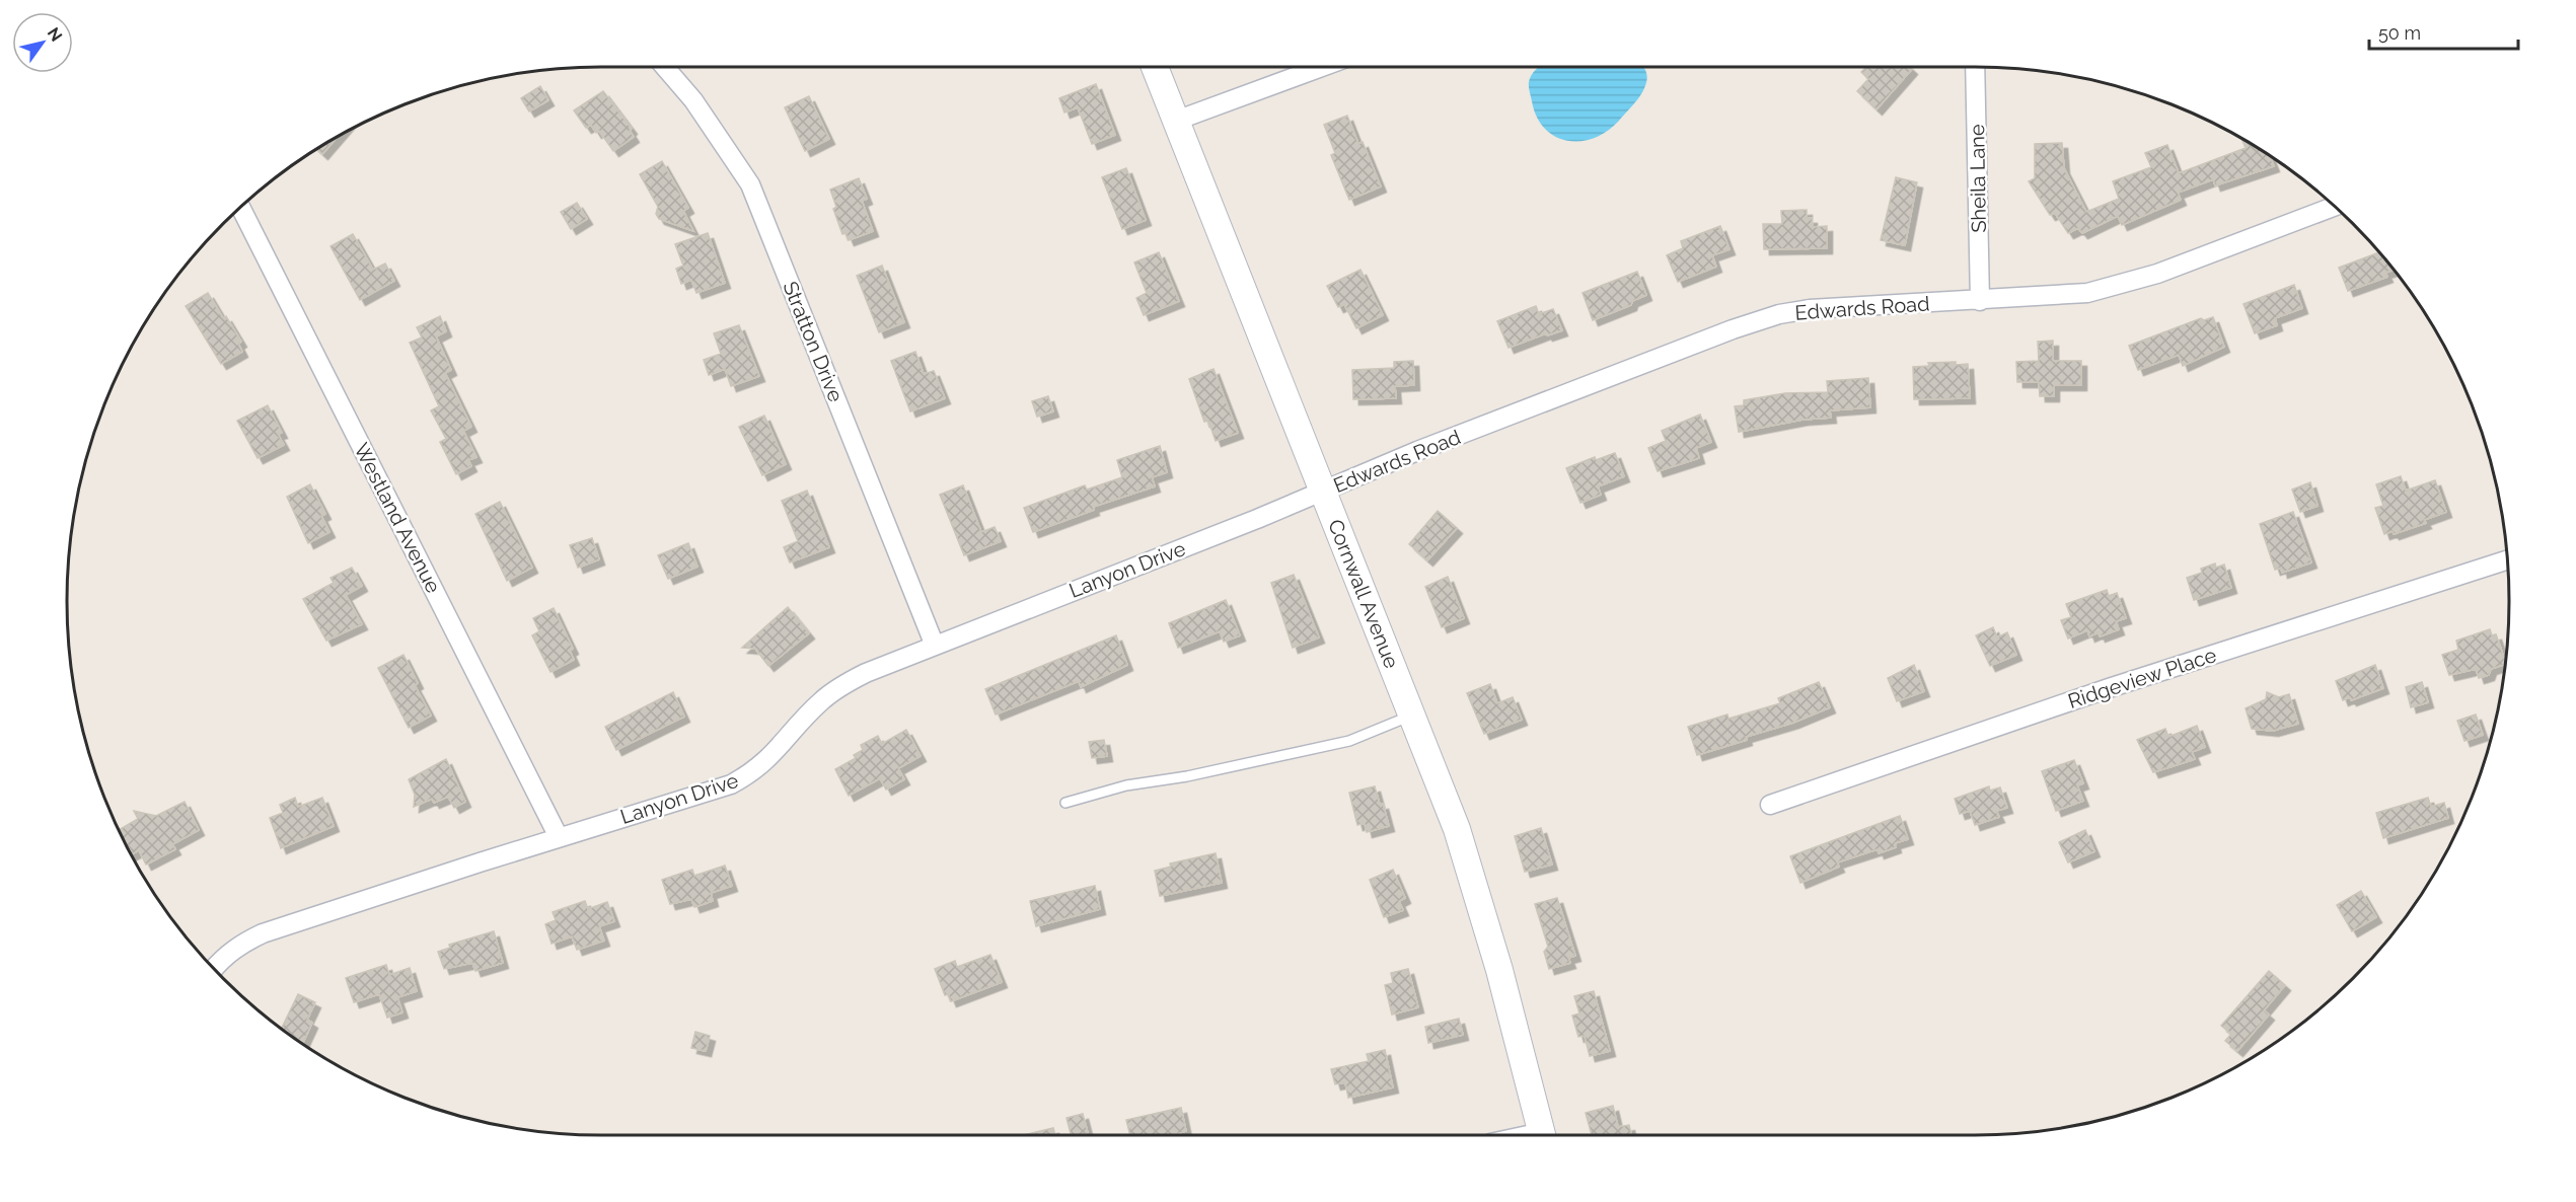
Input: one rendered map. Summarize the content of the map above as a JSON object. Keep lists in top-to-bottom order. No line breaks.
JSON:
{"streets":{"street":["Sheila Lane","Edwards Road","Stratton Drive","Westland Avenue","Lanyon Drive","Cornwall Avenue","Ridgeview Place"]},"crossings":[["Sheila Lane","Edwards Road"],["Edwards Road","Lanyon Drive"],["Edwards Road","Cornwall Avenue"],["Stratton Drive","Lanyon Drive"],["Westland Avenue","Lanyon Drive"],["Lanyon Drive","Cornwall Avenue"]],"scale_bar":"50 m","north":"top right"}
